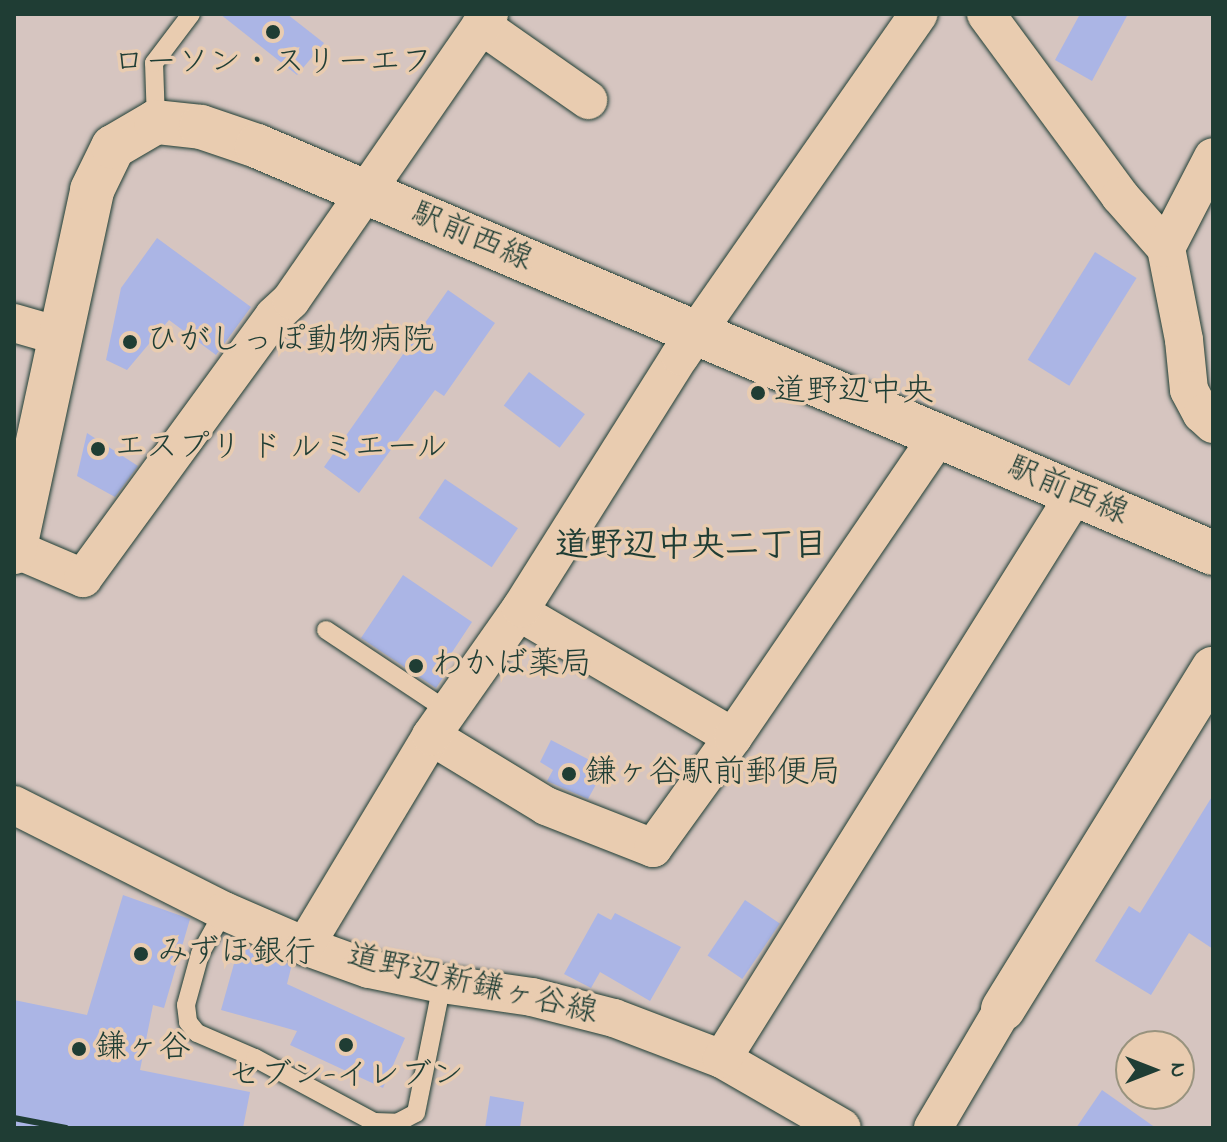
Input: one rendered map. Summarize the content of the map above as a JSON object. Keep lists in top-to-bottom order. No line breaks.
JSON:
{"streets":{"street":["駅前西線","道野辺新鎌ヶ谷線"]},"districts":["道野辺中央二丁目"],"places":["ローソン・スリーエフ","ひがしっぽ動物病院","道野辺中央","エスプリ ド ルミエール","わかば薬局","鎌ヶ谷駅前郵便局","みずほ銀行","セブン-イレブン","鎌ヶ谷"],"north":"right"}
